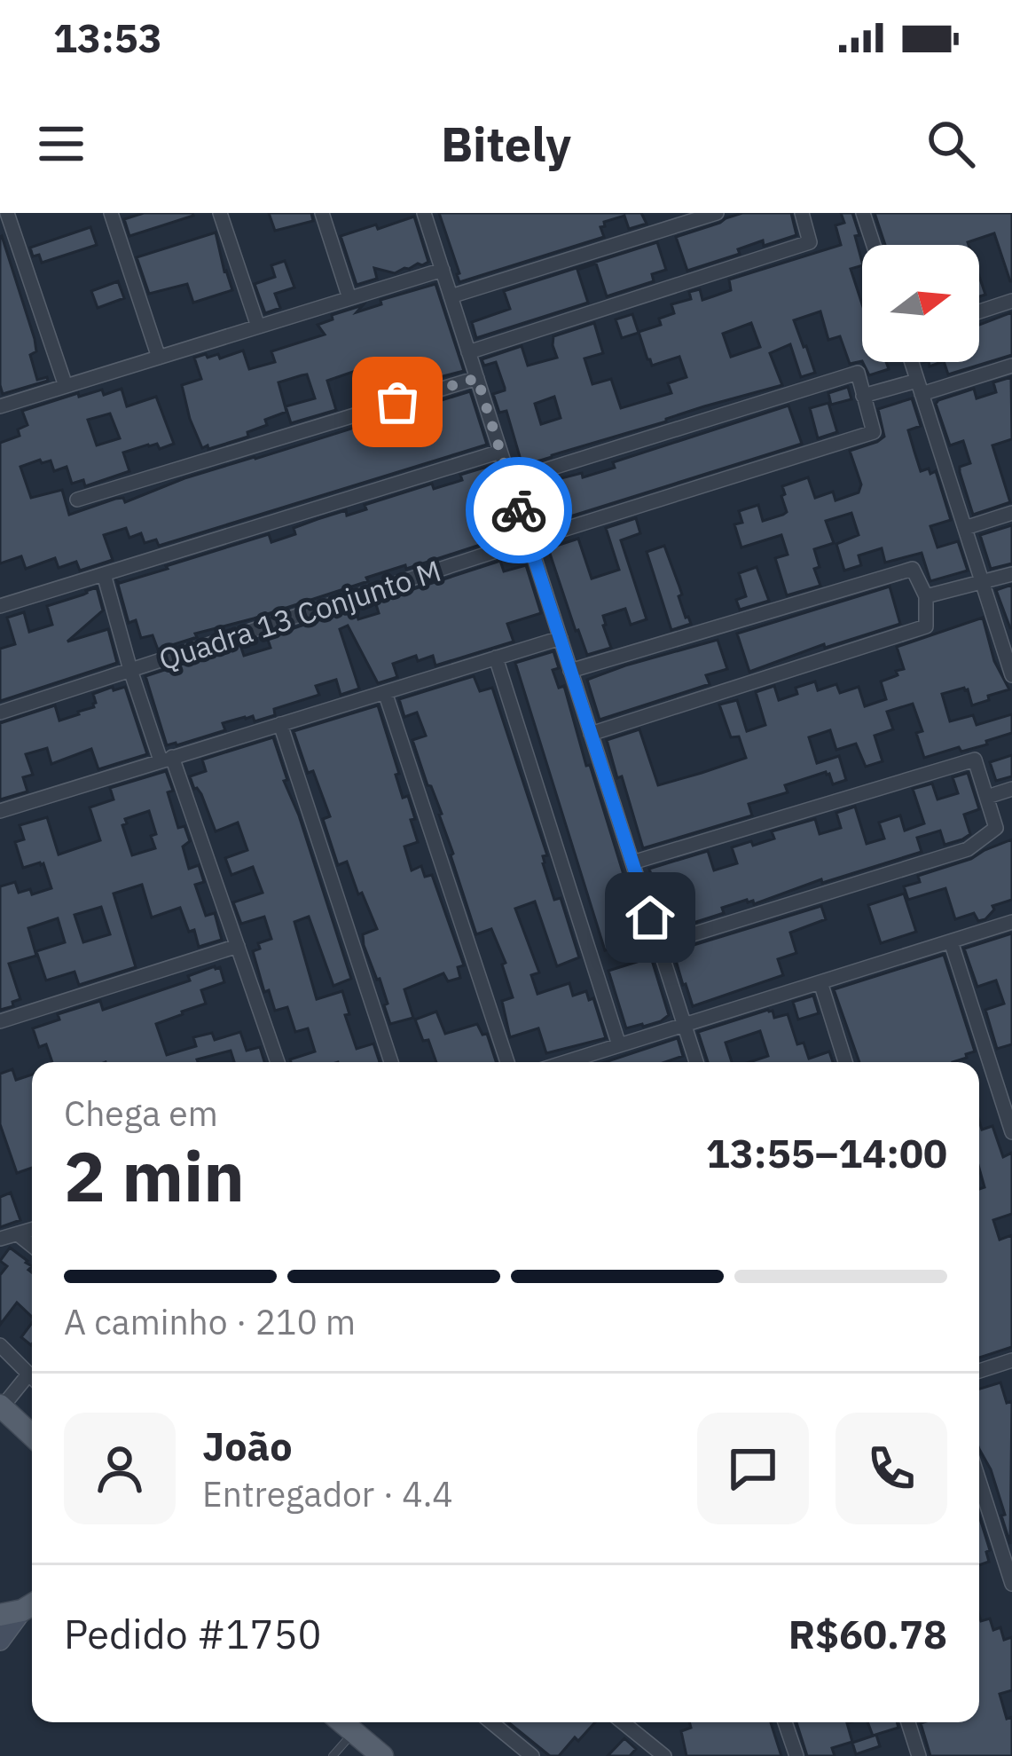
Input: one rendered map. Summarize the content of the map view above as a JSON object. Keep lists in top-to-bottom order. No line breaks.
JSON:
{"streets":{"street":["Quadra 13 Conjunto M"]},"north":"right","page":{"status":"13:53","header":"Bitely","heading":["2 min","Chega em","13:55–14:00"],"panel":["João","Entregador · 4.4","Pedido #1750","R$60.78"],"bar":"A caminho · 210 m"}}
